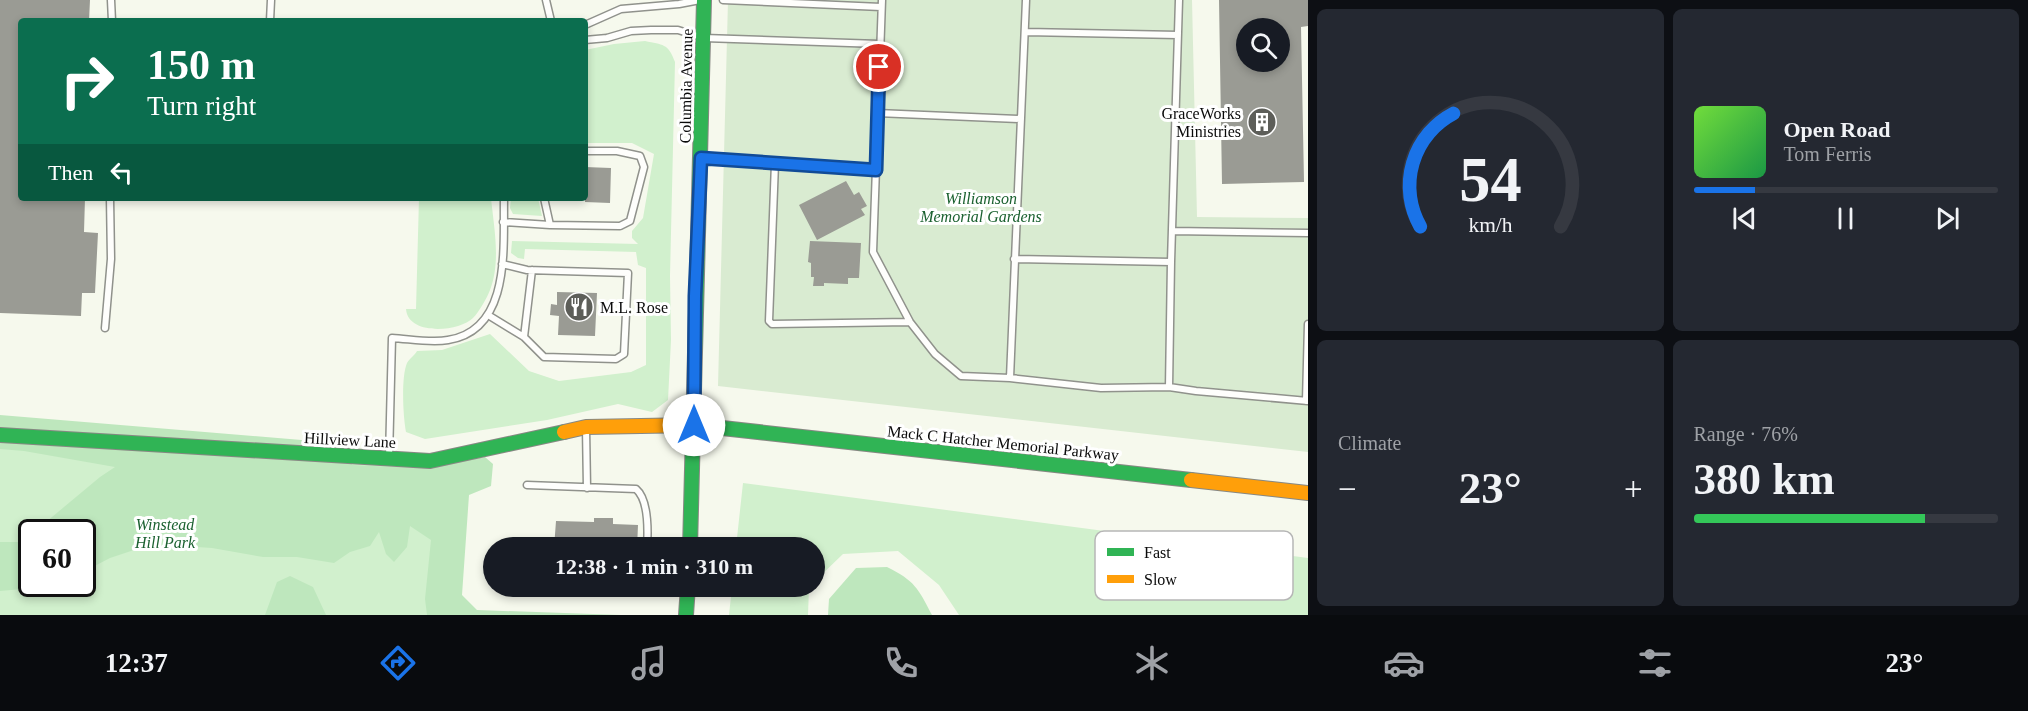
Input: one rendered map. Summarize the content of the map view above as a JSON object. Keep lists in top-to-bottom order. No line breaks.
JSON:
{"streets":{"main road":["Columbia Avenue","Hillview Lane","Mack C Hatcher Memorial Parkway"]},"crossings":[["Columbia Avenue","Hillview Lane"],["Columbia Avenue","Mack C Hatcher Memorial Parkway"],["Hillview Lane","Mack C Hatcher Memorial Parkway"]],"parks":["Williamson Memorial Gardens","Winstead Hill Park"],"places":{"building":["GraceWorks Ministries"],"restaurant":["M.L. Rose"]},"legend":["Fast","Slow"],"page":{"turn":["150 m","Turn right"],"song":["Open Road","Tom Ferris"],"then":"Then","tile":["Climate",["Range · 76%","380 km"]],"heat":["−","23°","+"],"limit":"60","trip":"12:38 · 1 min · 310 m","tabs":["12:37","23°"],"gauge":["54","km/h"]}}
